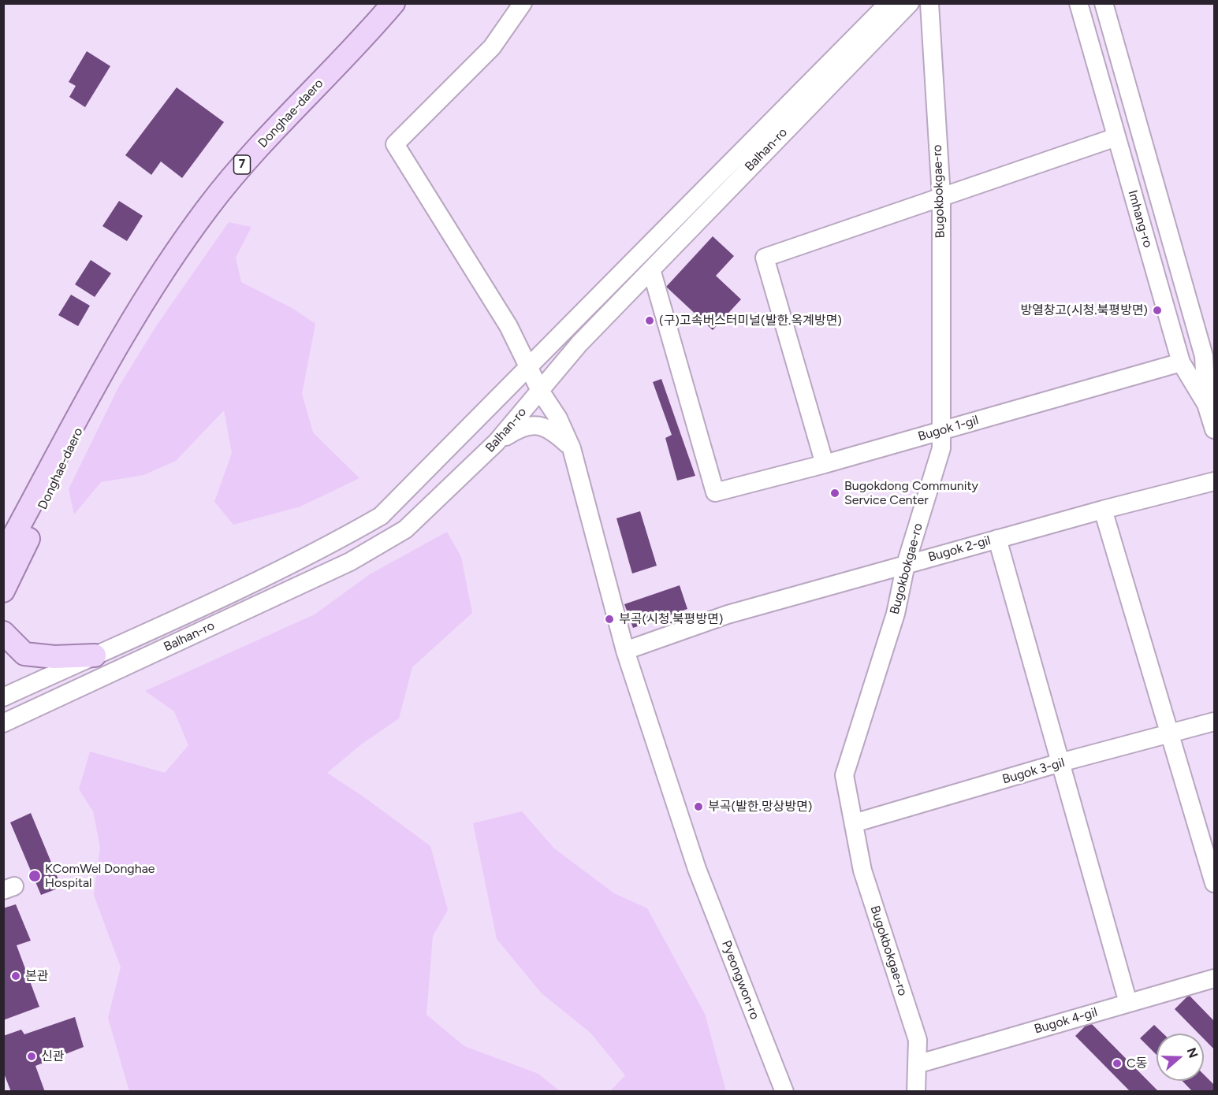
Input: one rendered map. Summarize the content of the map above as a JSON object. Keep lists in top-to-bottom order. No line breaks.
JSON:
{"streets":{"main road":["Donghae-daero","7"],"street":["Balhan-ro","Bugokbokgae-ro","Imhang-ro","Bugok 1-gil","Bugok 2-gil","Bugok 3-gil","Pyeongwon-ro","Bugok 4-gil"]},"crossings":[["Balhan-ro","Bugok 1-gil"],["Balhan-ro","Pyeongwon-ro"],["Bugokbokgae-ro","Bugok 1-gil"],["Bugokbokgae-ro","Bugok 2-gil"],["Bugokbokgae-ro","Bugok 3-gil"],["Bugokbokgae-ro","Bugok 4-gil"],["Imhang-ro","Bugok 1-gil"],["Bugok 2-gil","Pyeongwon-ro"]],"places":["방열창고(시청.북평방면)","(구)고속버스터미널(발한.옥계방면)","Bugokdong Community Service Center","부곡(시청.북평방면)","부곡(발한.망상방면)","KComWel Donghae Hospital","본관","신관","C동"],"north":"right"}
